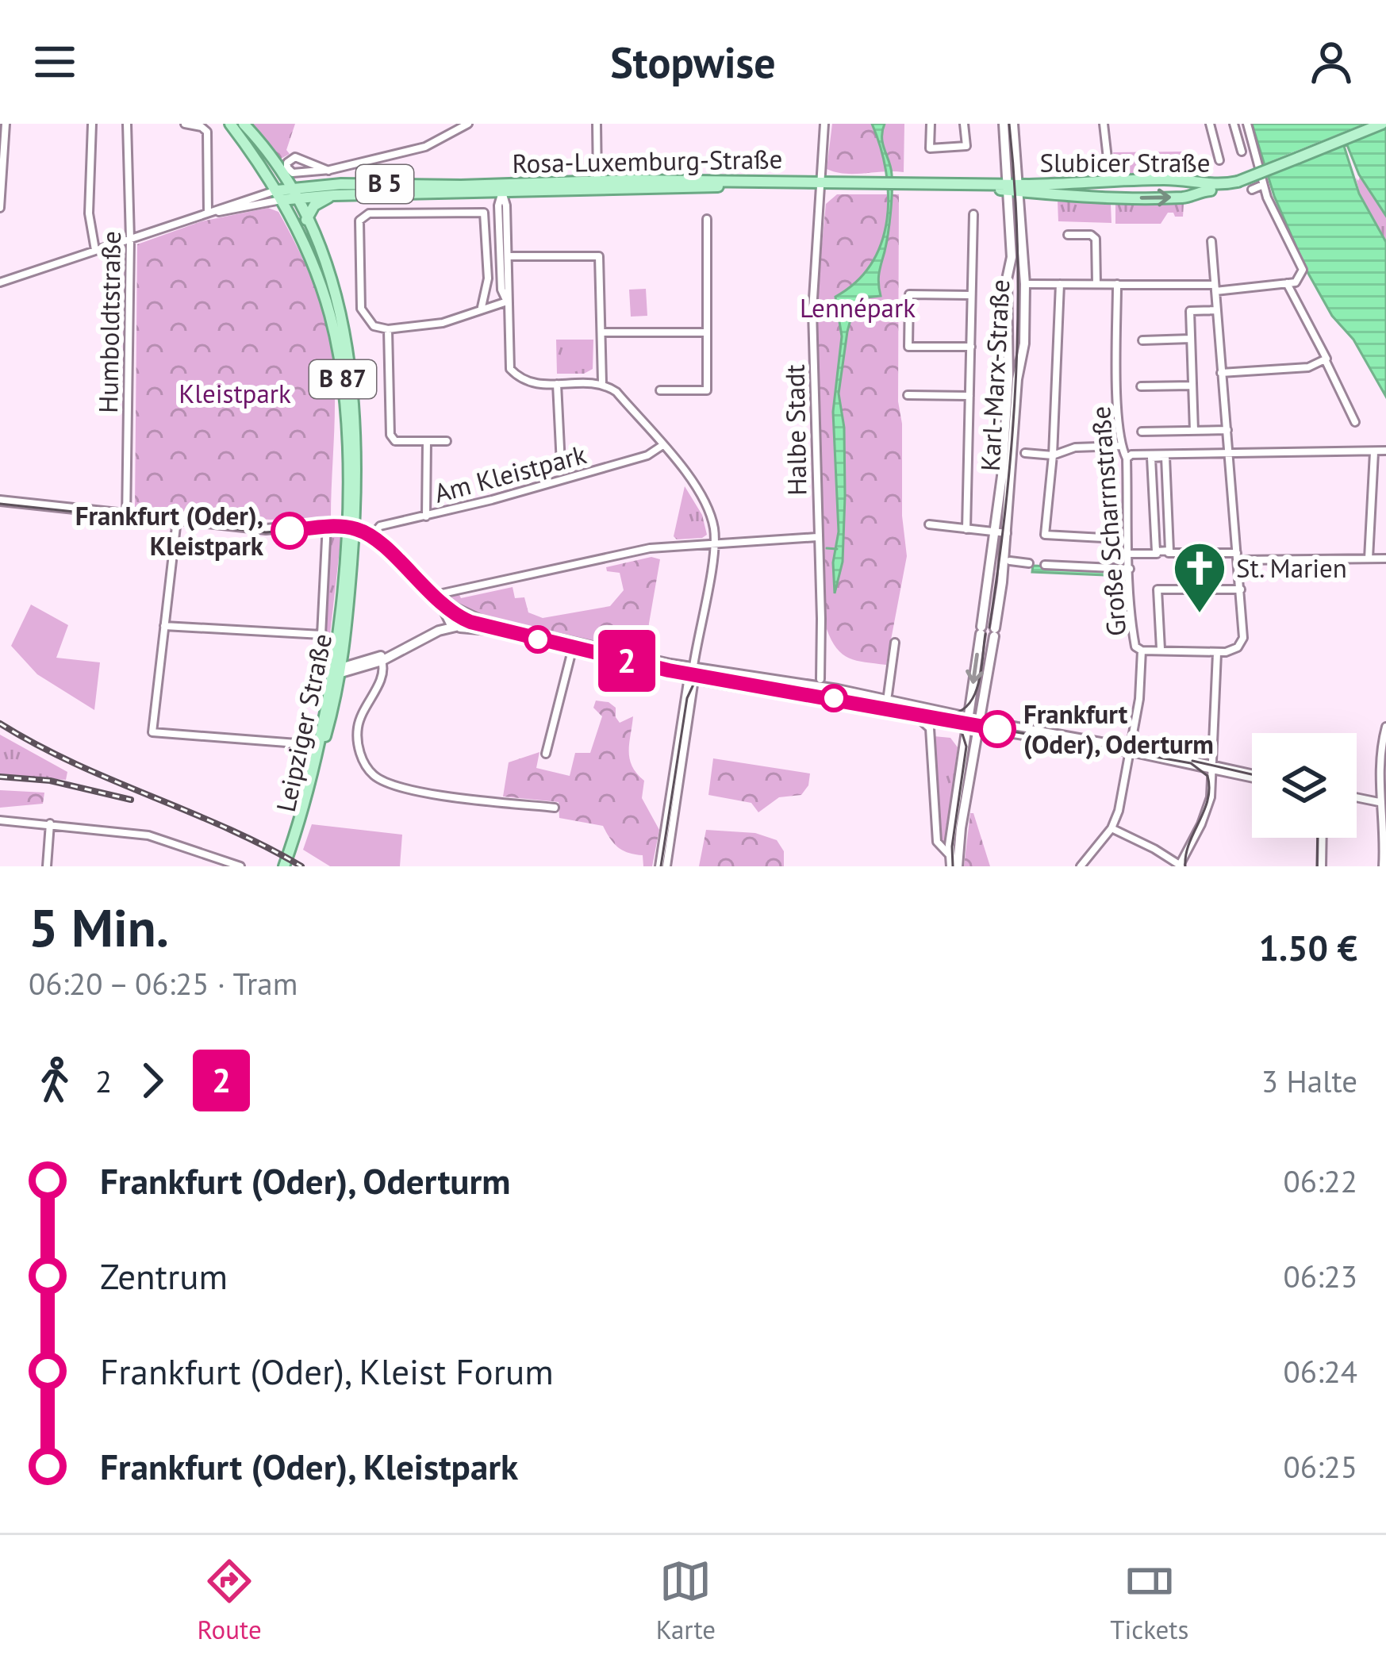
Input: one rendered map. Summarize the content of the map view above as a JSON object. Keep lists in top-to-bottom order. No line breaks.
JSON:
{"streets":{"main road":["Rosa-Luxemburg-Straße","Slubicer Straße","B 5","B 87","Leipziger Straße"],"street":["Humboldtstraße","Karl-Marx-Straße","Halbe Stadt","Am Kleistpark","Große Scharrnstraße"]},"crossings":[["Rosa-Luxemburg-Straße","Slubicer Straße"],["Rosa-Luxemburg-Straße","Karl-Marx-Straße"],["Rosa-Luxemburg-Straße","Halbe Stadt"],["Rosa-Luxemburg-Straße","Leipziger Straße"],["Slubicer Straße","Karl-Marx-Straße"]],"parks":["Lennépark","Kleistpark"],"places":{"other":["Frankfurt (Oder), Kleistpark","Frankfurt (Oder), Oderturm"],"church":["St. Marien"]},"lines":["tram line 2"],"page":{"header":"Stopwise","on_map":"2","heading":["5 Min.","06:20 – 06:25 · Tram","1.50 €"],"legs":["2","2","3 Halte"],"list":[{"name":"Frankfurt (Oder), Oderturm","value":"06:22"},{"name":"Zentrum","value":"06:23"},{"name":"Frankfurt (Oder), Kleist Forum","value":"06:24"},{"name":"Frankfurt (Oder), Kleistpark","value":"06:25"}],"tabs":["Route","Karte","Tickets"]}}
